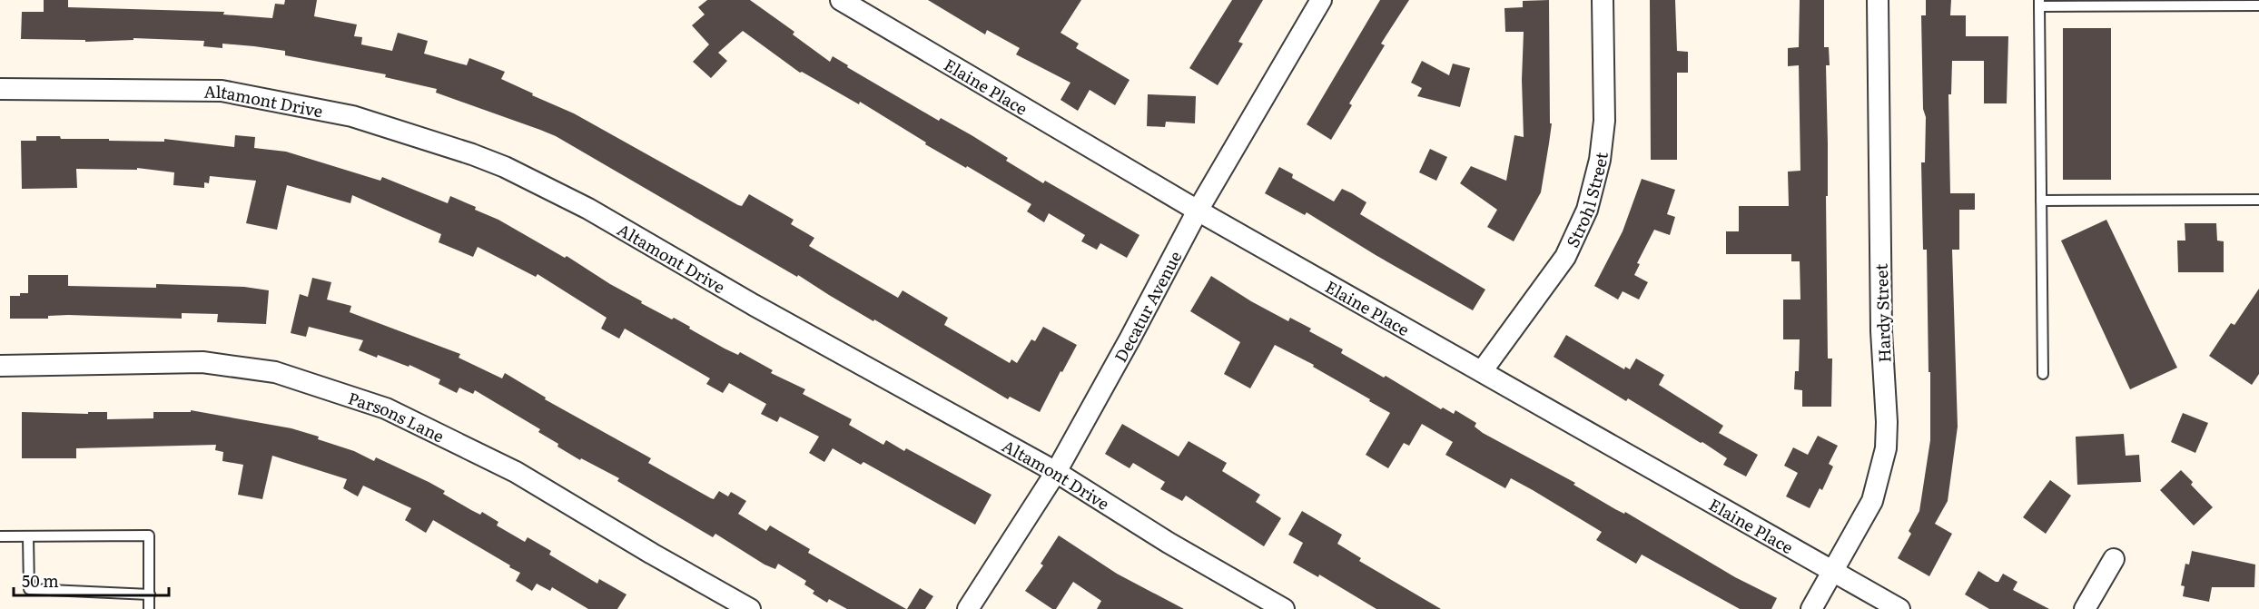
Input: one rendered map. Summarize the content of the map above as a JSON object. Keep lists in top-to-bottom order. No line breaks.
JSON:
{"streets":{"street":["Elaine Place","Altamont Drive","Strohl Street","Decatur Avenue","Hardy Street","Parsons Lane"]},"crossings":[["Elaine Place","Strohl Street"],["Elaine Place","Decatur Avenue"],["Elaine Place","Hardy Street"],["Altamont Drive","Decatur Avenue"]],"scale_bar":"50 m"}
